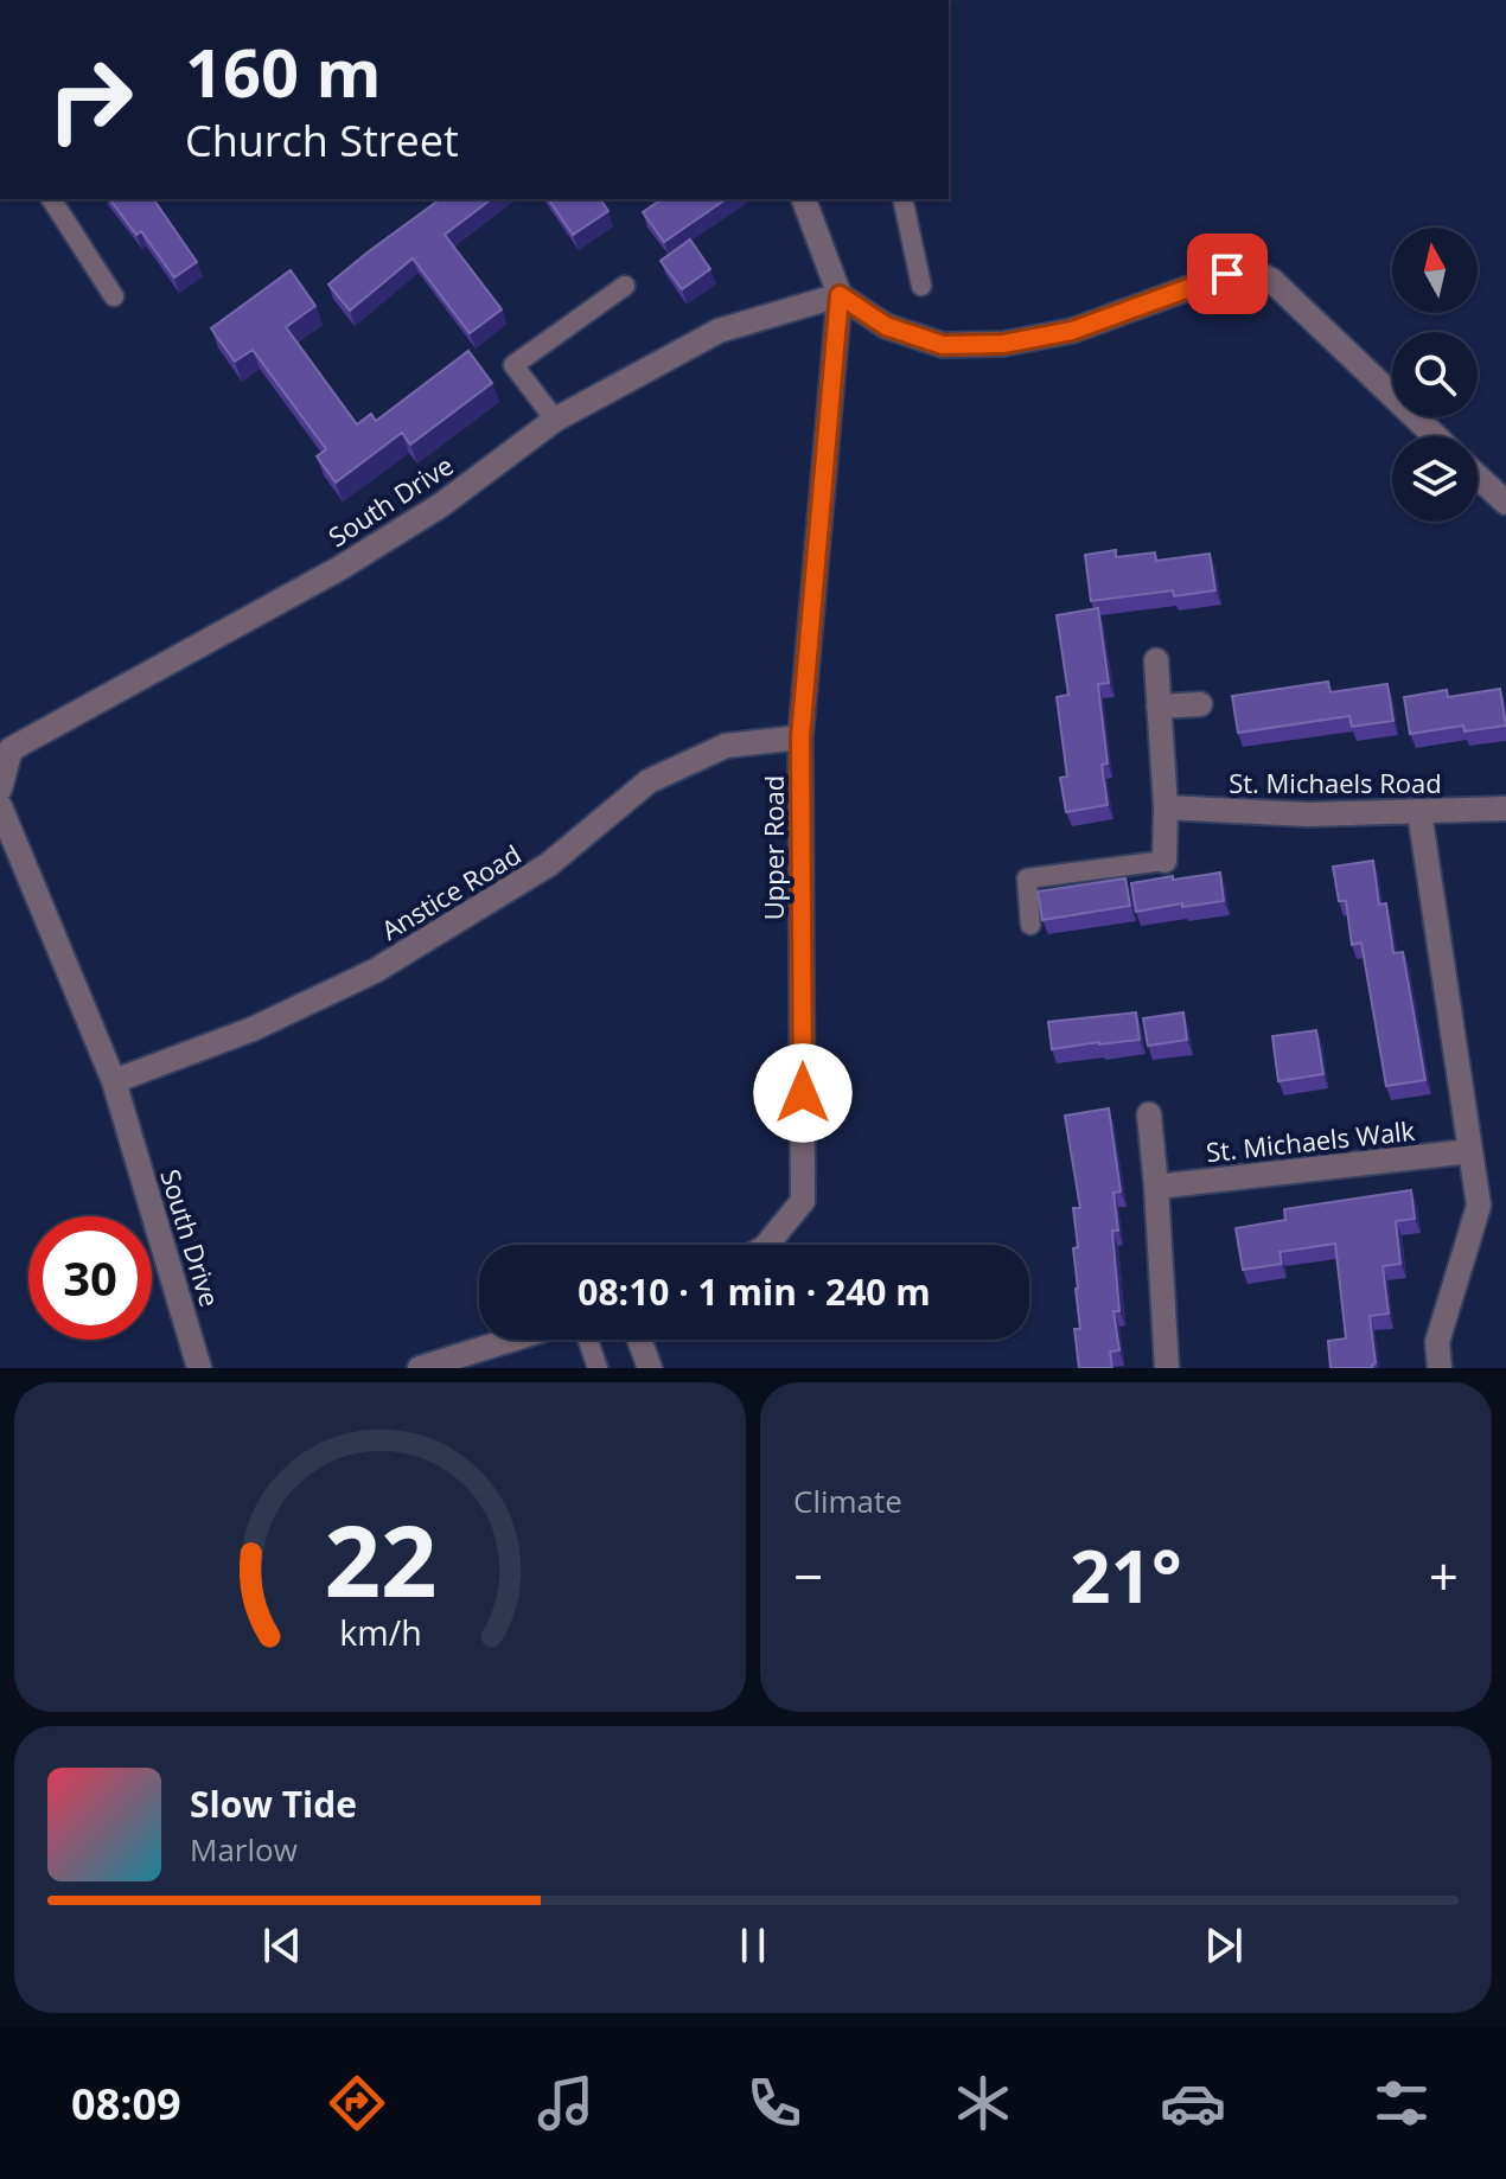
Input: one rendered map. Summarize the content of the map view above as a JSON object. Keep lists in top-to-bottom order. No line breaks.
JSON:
{"streets":{"street":["South Drive","St. Michaels Road","Upper Road","Anstice Road","St. Michaels Walk"]},"crossings":[["South Drive","Upper Road"],["South Drive","Anstice Road"],["Upper Road","Anstice Road"]],"north":"top","page":{"turn":["160 m","Church Street"],"limit":"30","trip":"08:10 · 1 min · 240 m","tile":"Climate","heat":["−","21°","+"],"song":["Slow Tide","Marlow"],"tabs":"08:09","gauge":["22","km/h"]}}
